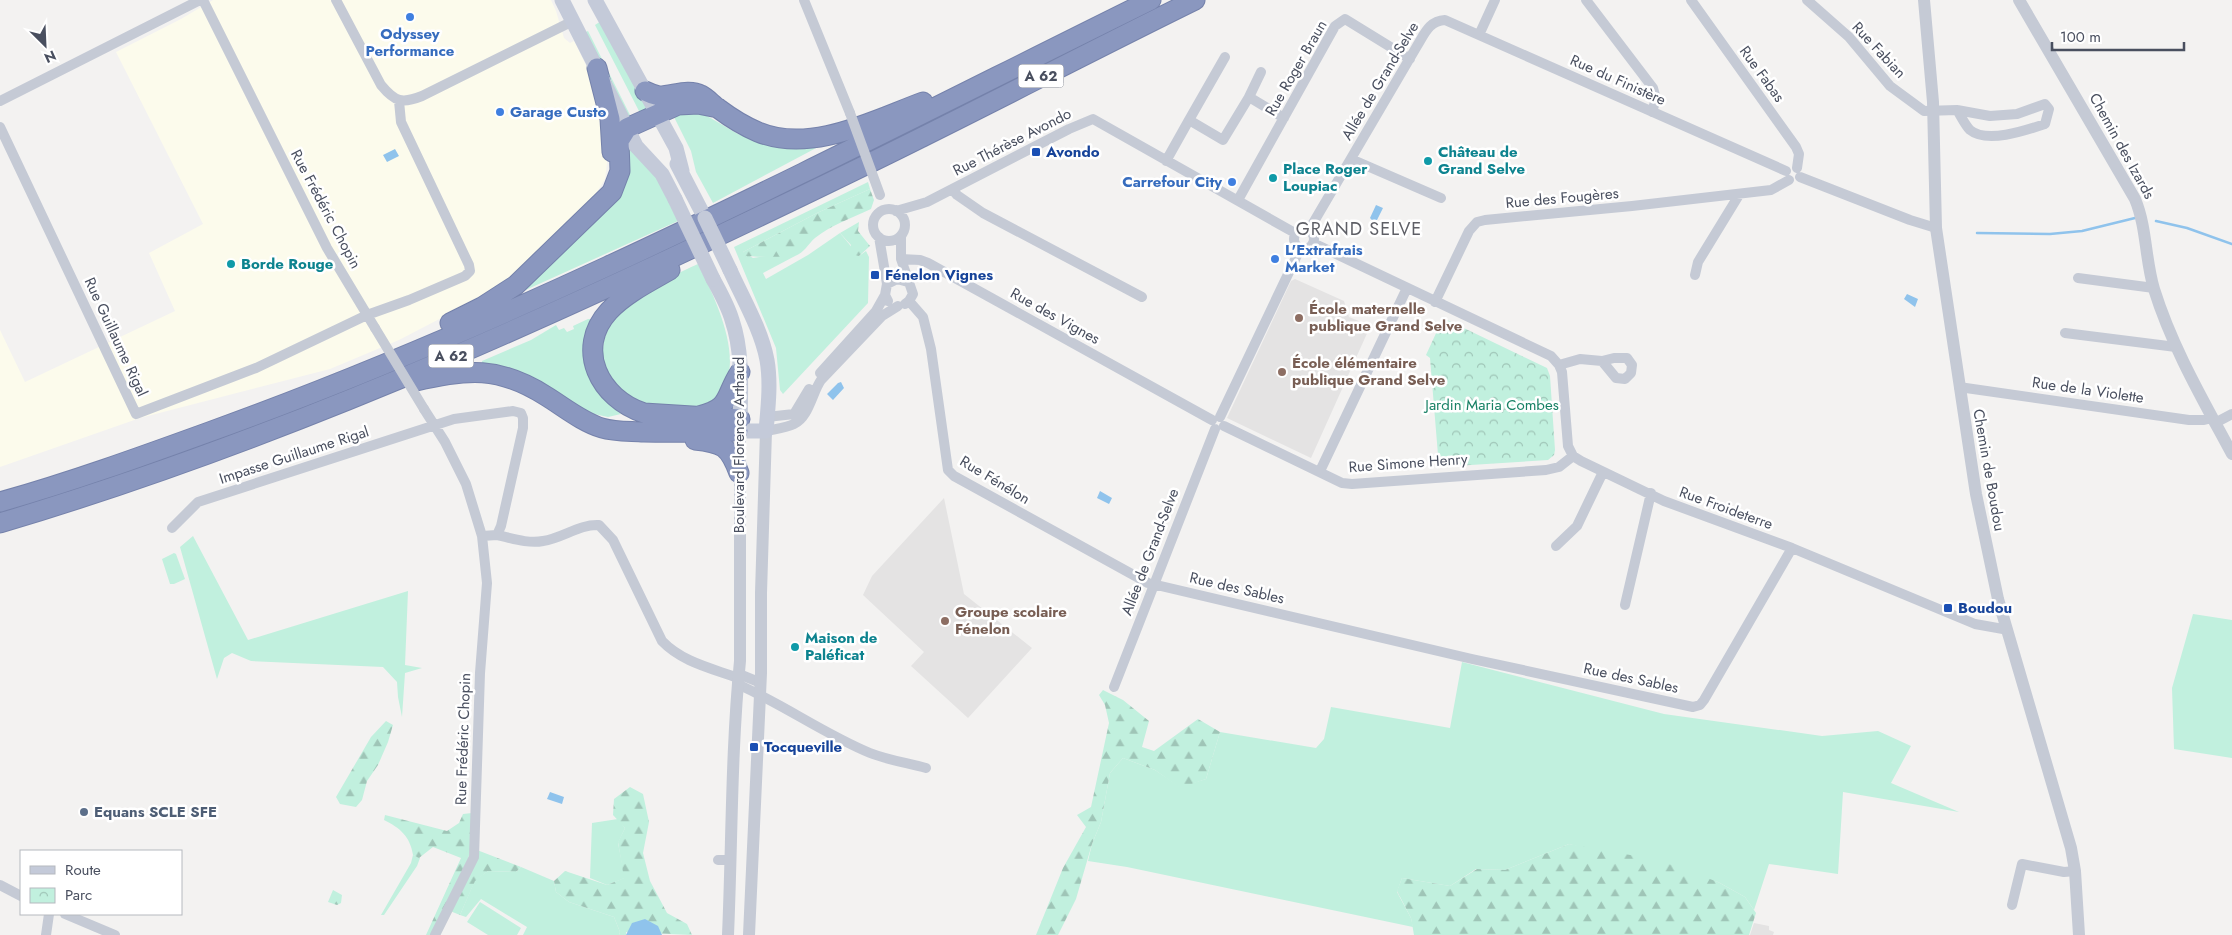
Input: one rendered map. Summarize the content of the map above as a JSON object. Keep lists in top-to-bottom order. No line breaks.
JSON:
{"streets":{"highway":["A 62"],"main road":["Boulevard Florence Arthaud"],"street":["Rue Fabian","Rue Roger Braun","Rue Fabas","Rue du Finistère","Allée de Grand-Selve","Rue Thérèse Avondo","Chemin des Izards","Rue des Fougères","Rue Frédéric Chopin","Rue des Vignes","Rue Guillaume Rigal","Rue de la Violette","Impasse Guillaume Rigal","Rue Simone Henry","Chemin de Boudou","Rue Fénélon","Rue Froideterre","Rue des Sables"]},"crossings":[["Rue Fabian","Chemin de Boudou"],["Rue Roger Braun","Allée de Grand-Selve"],["Rue Roger Braun","Rue Thérèse Avondo"],["Rue Fabas","Rue des Fougères"],["Rue du Finistère","Allée de Grand-Selve"],["Rue du Finistère","Rue des Fougères"],["Allée de Grand-Selve","Rue Thérèse Avondo"],["Allée de Grand-Selve","Rue des Vignes"],["Allée de Grand-Selve","Rue Simone Henry"],["Allée de Grand-Selve","Rue Fénélon"],["Allée de Grand-Selve","Rue des Sables"],["Chemin des Izards","Rue de la Violette"],["Rue Frédéric Chopin","Rue Guillaume Rigal"],["Rue Frédéric Chopin","Impasse Guillaume Rigal"],["Rue des Vignes","Rue Simone Henry"],["Rue de la Violette","Chemin de Boudou"],["Rue Simone Henry","Rue Froideterre"],["Rue Fénélon","Rue des Sables"],["Rue Froideterre","Rue des Sables"]],"districts":["GRAND SELVE"],"parks":["Jardin Maria Combes"],"places":{"other":["Odyssey Performance","Garage Custo","Château de Grand Selve","Place Roger Loupiac","Carrefour City","L'Extrafrais Market","Borde Rouge","École maternelle publique Grand Selve","École élémentaire publique Grand Selve","Groupe scolaire Fénelon","Maison de Paléficat","Equans SCLE SFE"],"transit":["Avondo","Fénelon Vignes","Boudou","Tocqueville"]},"legend":["Route","Parc"],"scale_bar":"100 m","north":"bottom right"}
